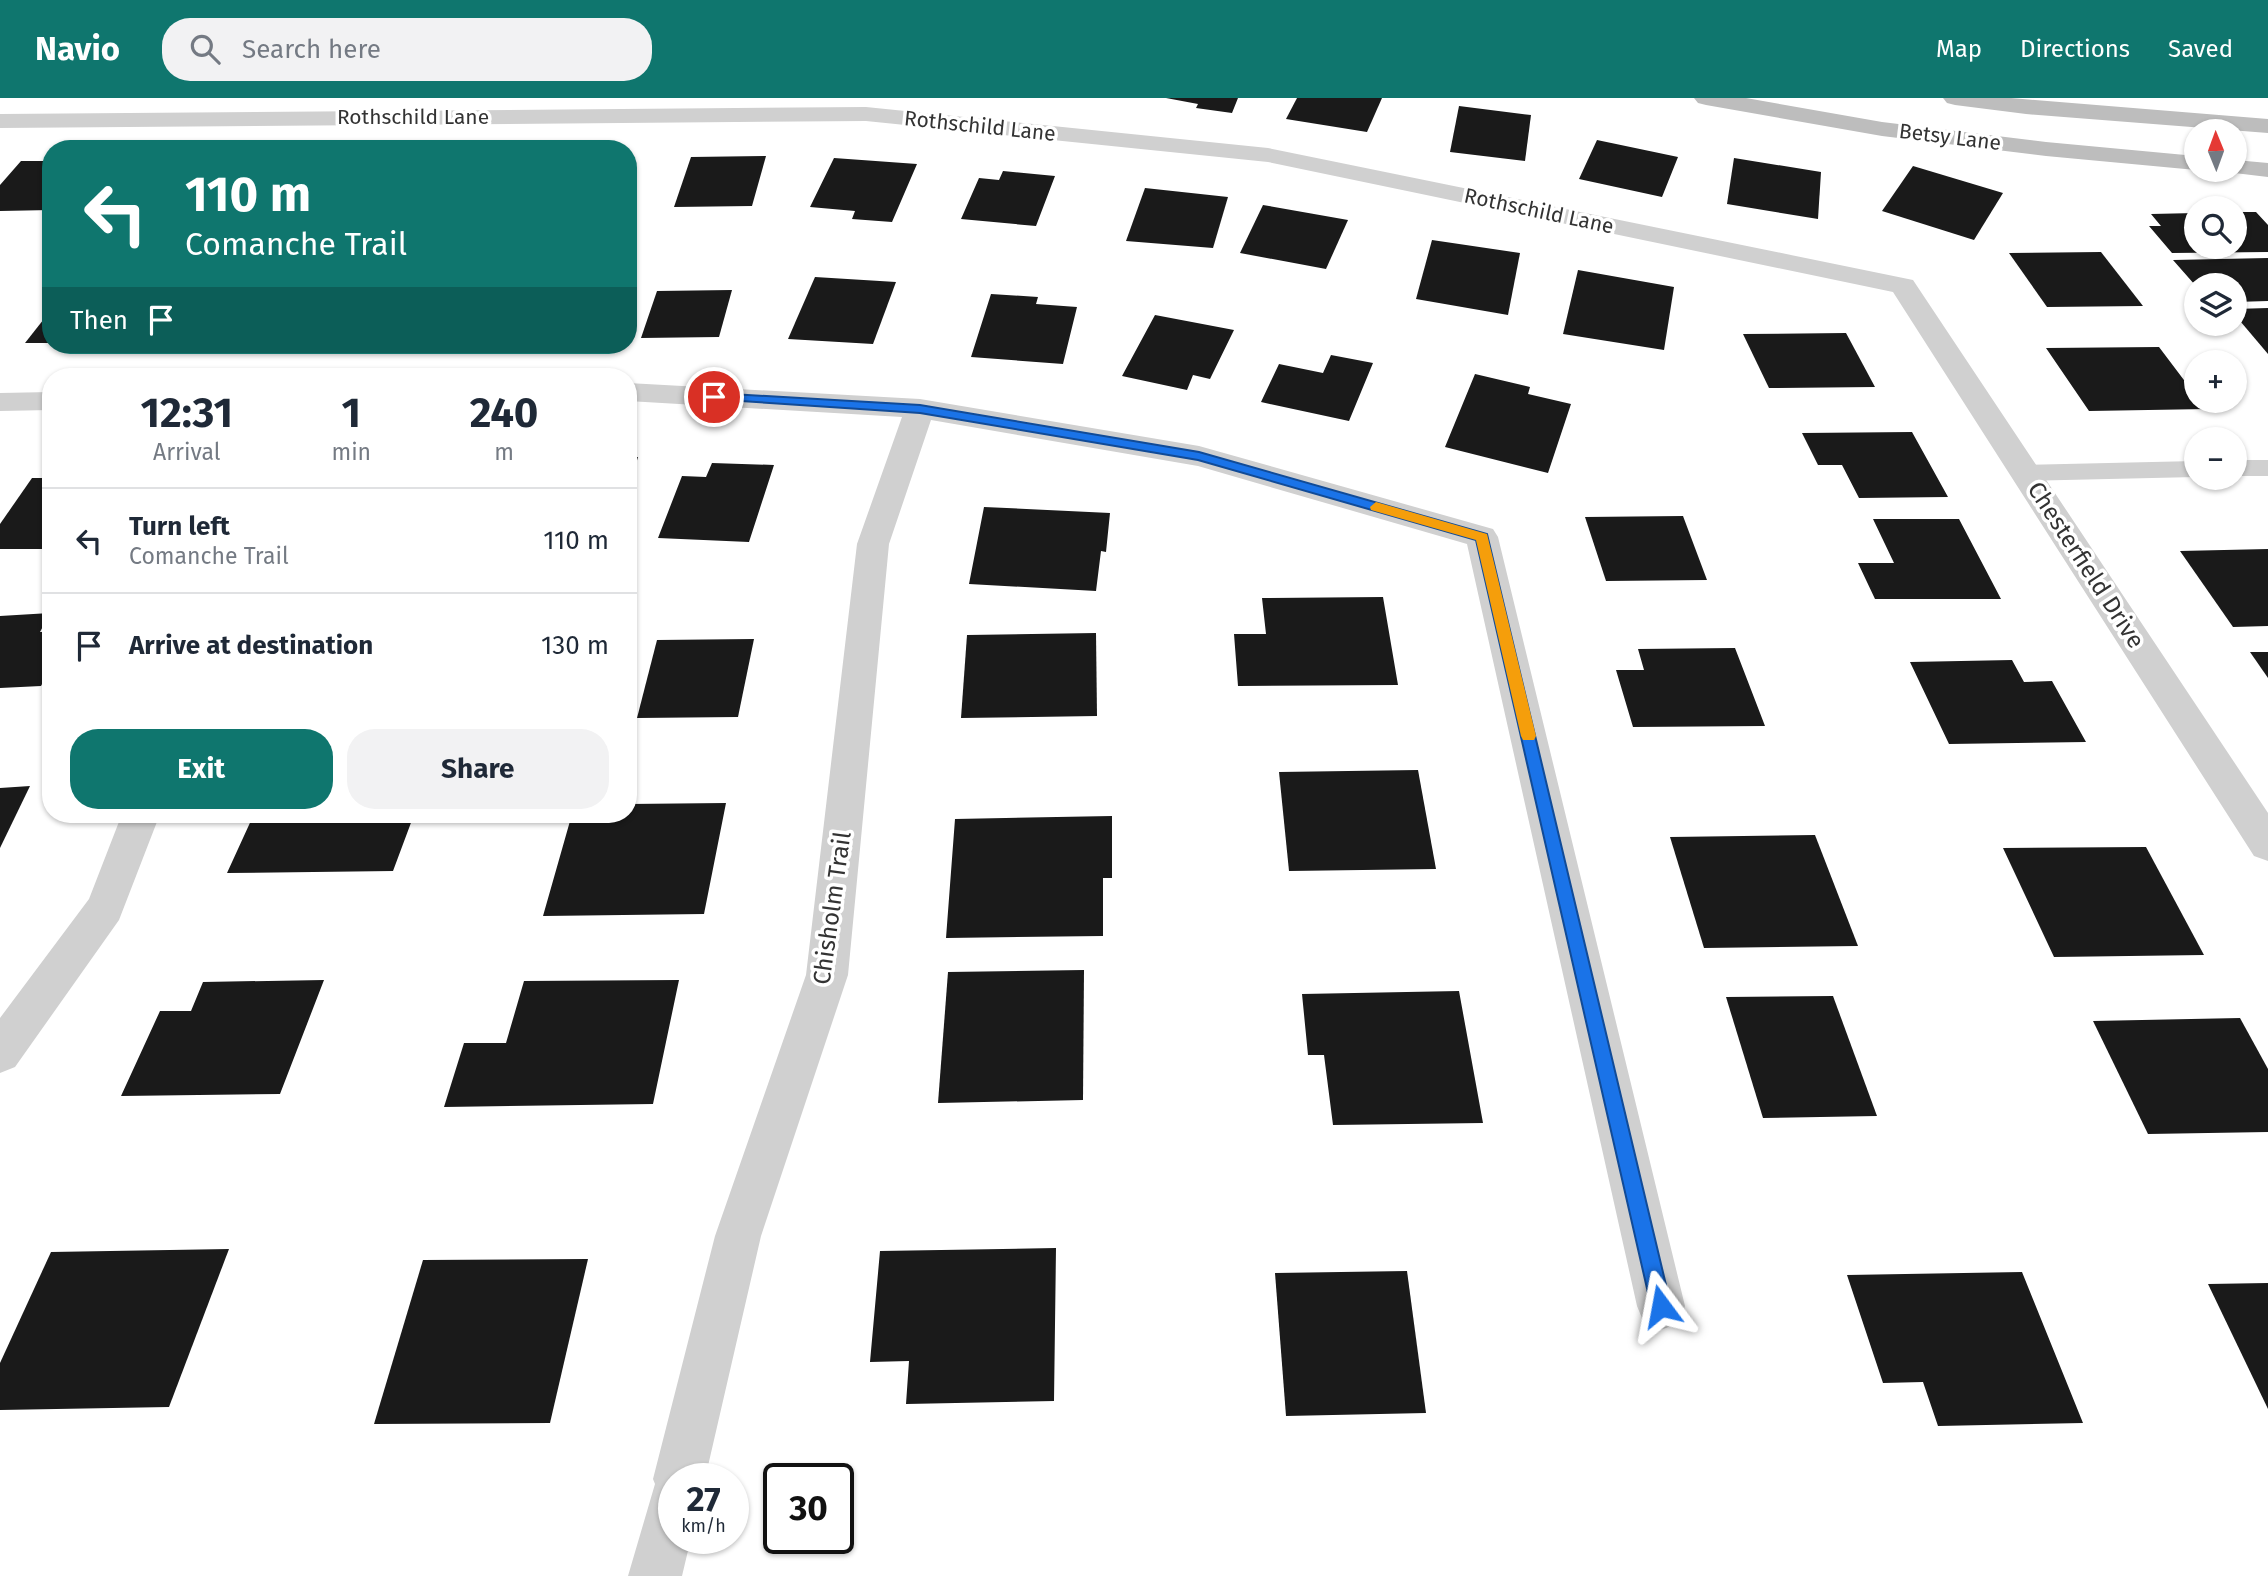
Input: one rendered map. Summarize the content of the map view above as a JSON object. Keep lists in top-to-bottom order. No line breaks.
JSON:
{"streets":{"main road":["Betsy Lane"],"street":["Rothschild Lane","Chesterfield Drive","Chisholm Trail"]},"crossings":[["Rothschild Lane","Chesterfield Drive"]],"north":"top","page":{"header":"Navio","search":"Search here","nav":["Map","Directions","Saved"],"map_buttons":["+","−"],"turn":["110 m","Comanche Trail"],"then":"Then","eta":["12:31","Arrival","1","min","240","m"],"list":[{"name":"Turn left","note":"Comanche Trail","value":"110 m"},{"name":"Arrive at destination","value":"130 m"}],"buttons":["Exit","Share"],"speed":"27 km/h","limit":"30"}}
